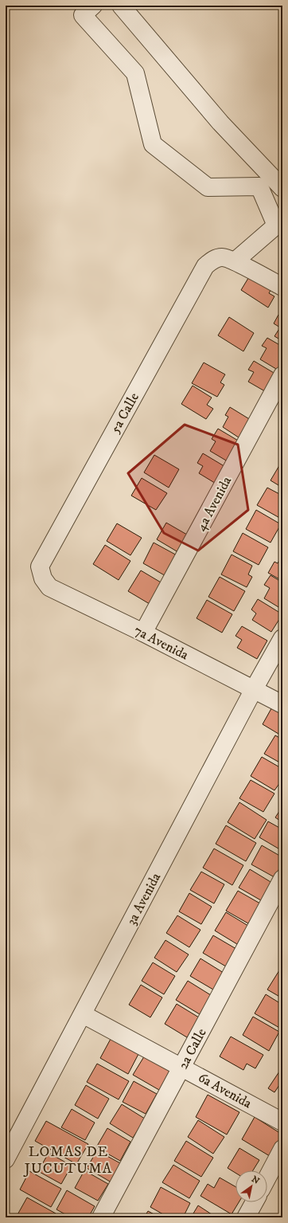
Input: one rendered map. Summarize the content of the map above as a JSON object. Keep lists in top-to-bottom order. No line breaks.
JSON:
{"streets":{"street":["5a Calle","4a Avenida","7a Avenida","3a Avenida","2a Calle","6a Avenida"]},"crossings":[["5a Calle","7a Avenida"],["4a Avenida","7a Avenida"],["7a Avenida","3a Avenida"],["3a Avenida","6a Avenida"],["2a Calle","6a Avenida"]],"districts":["LOMAS DE JUCUTUMA"],"north":"top right"}
